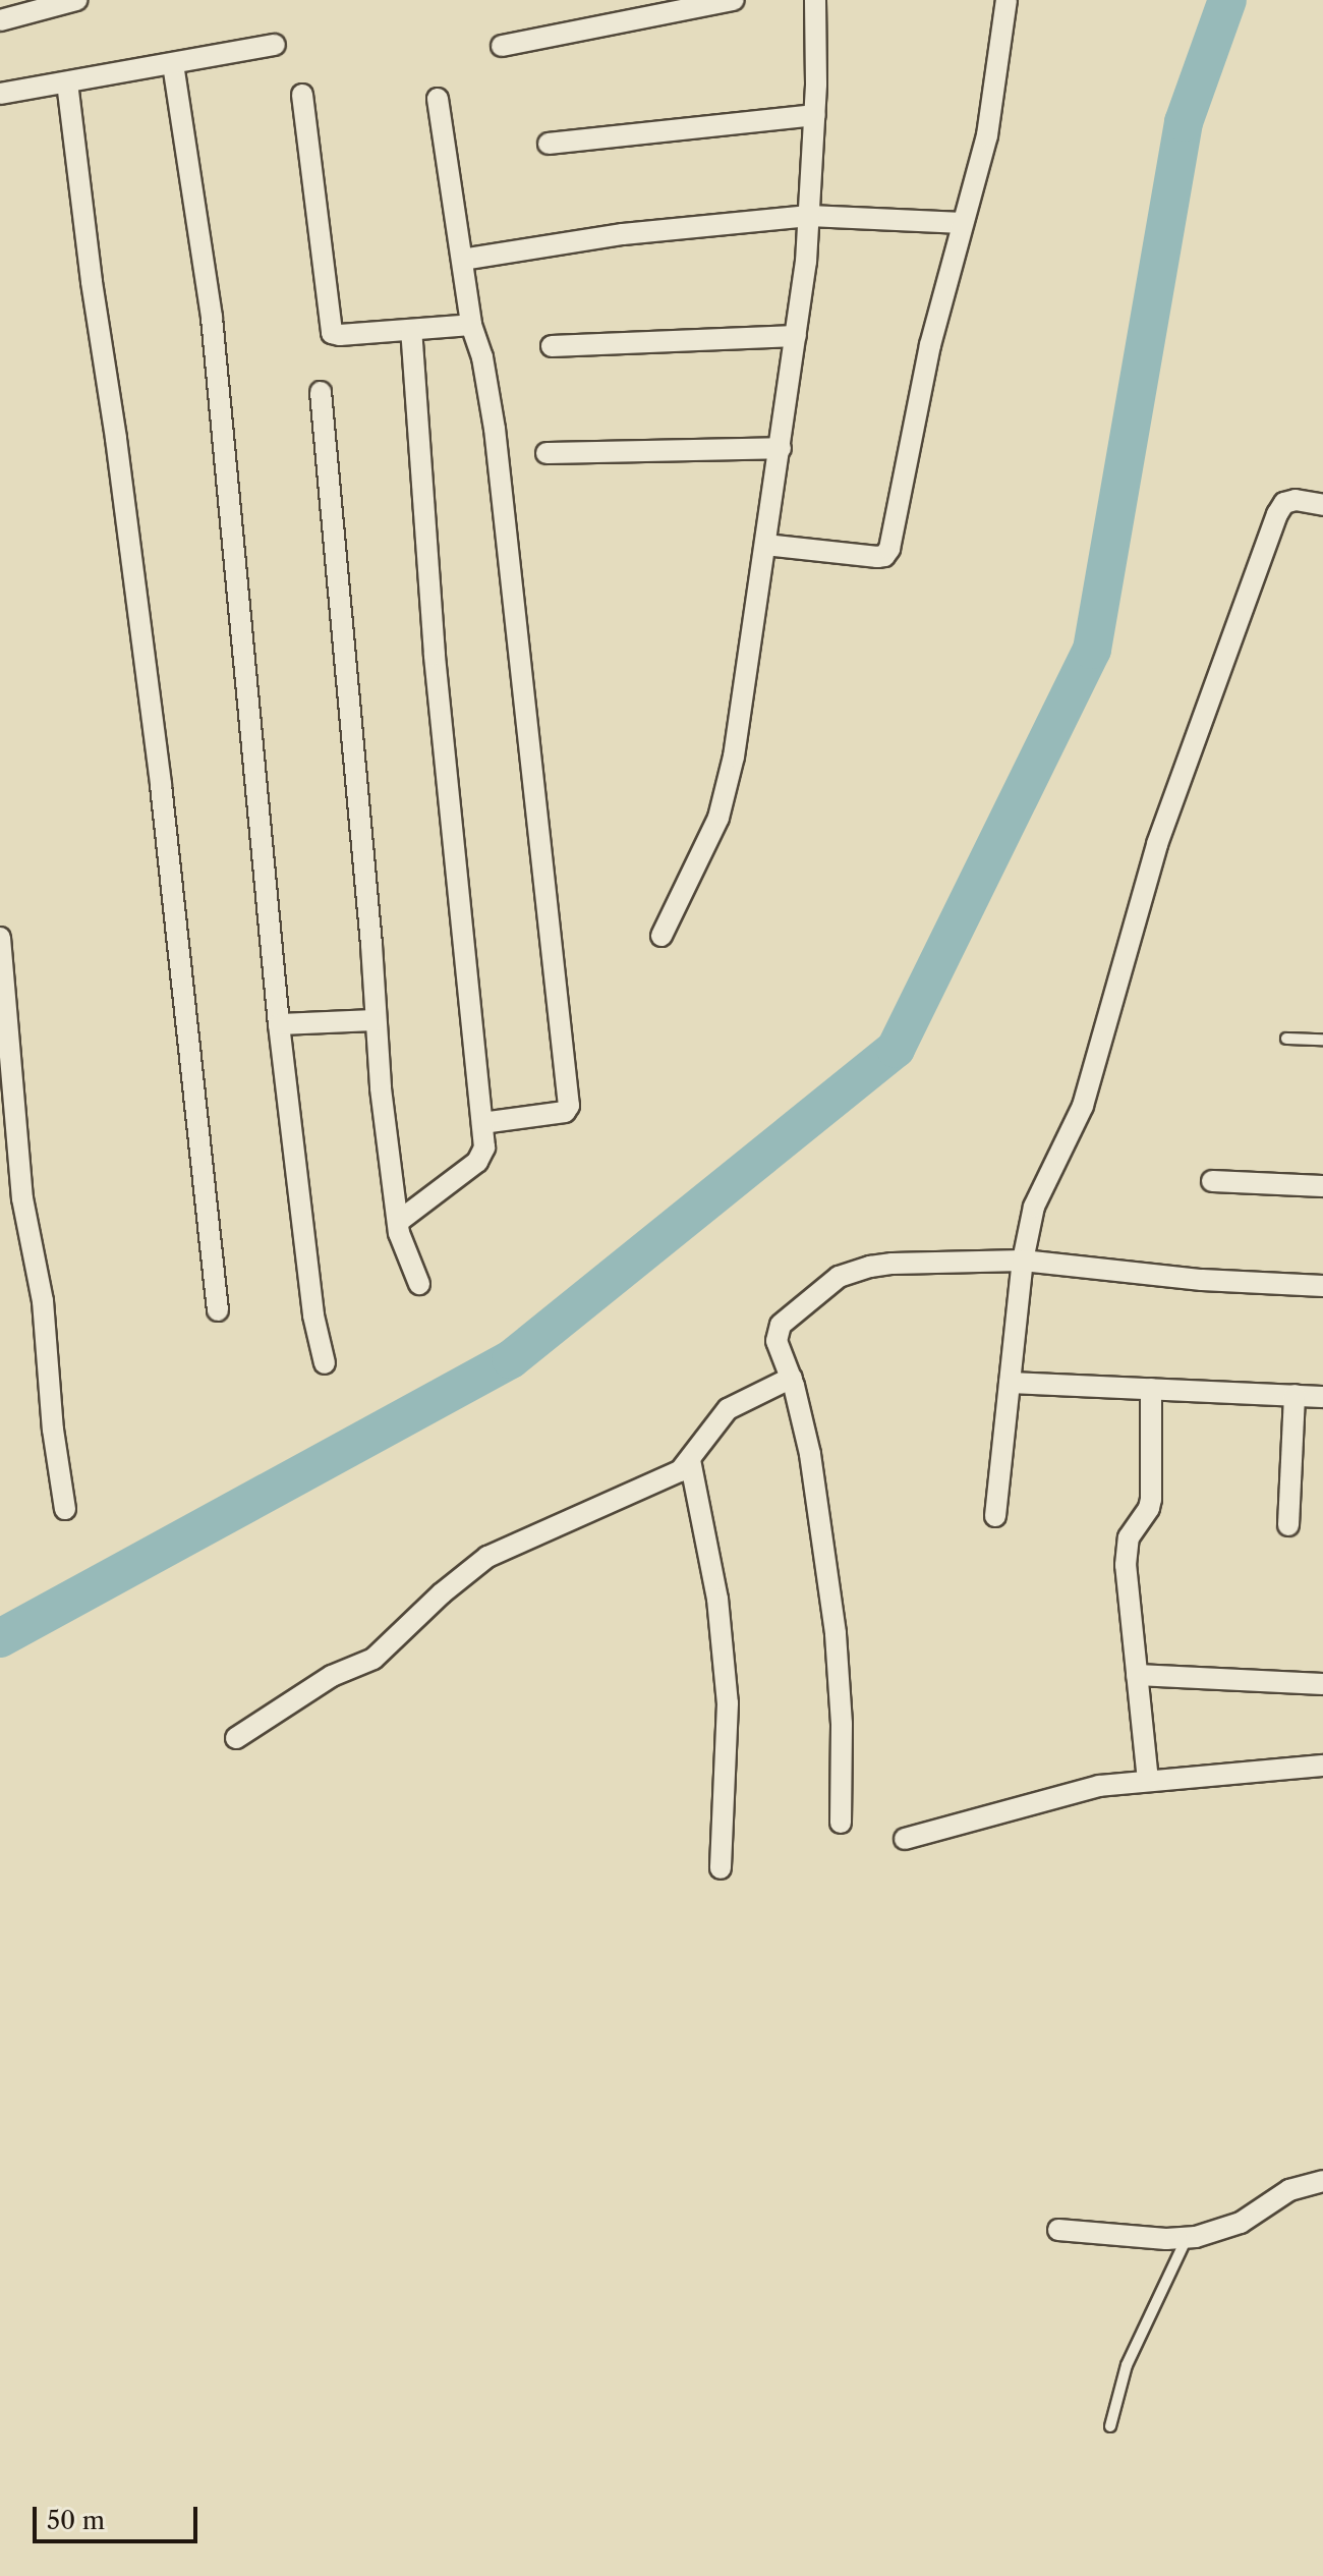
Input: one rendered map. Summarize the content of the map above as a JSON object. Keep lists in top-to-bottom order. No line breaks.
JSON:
{"scale_bar":"50 m"}
